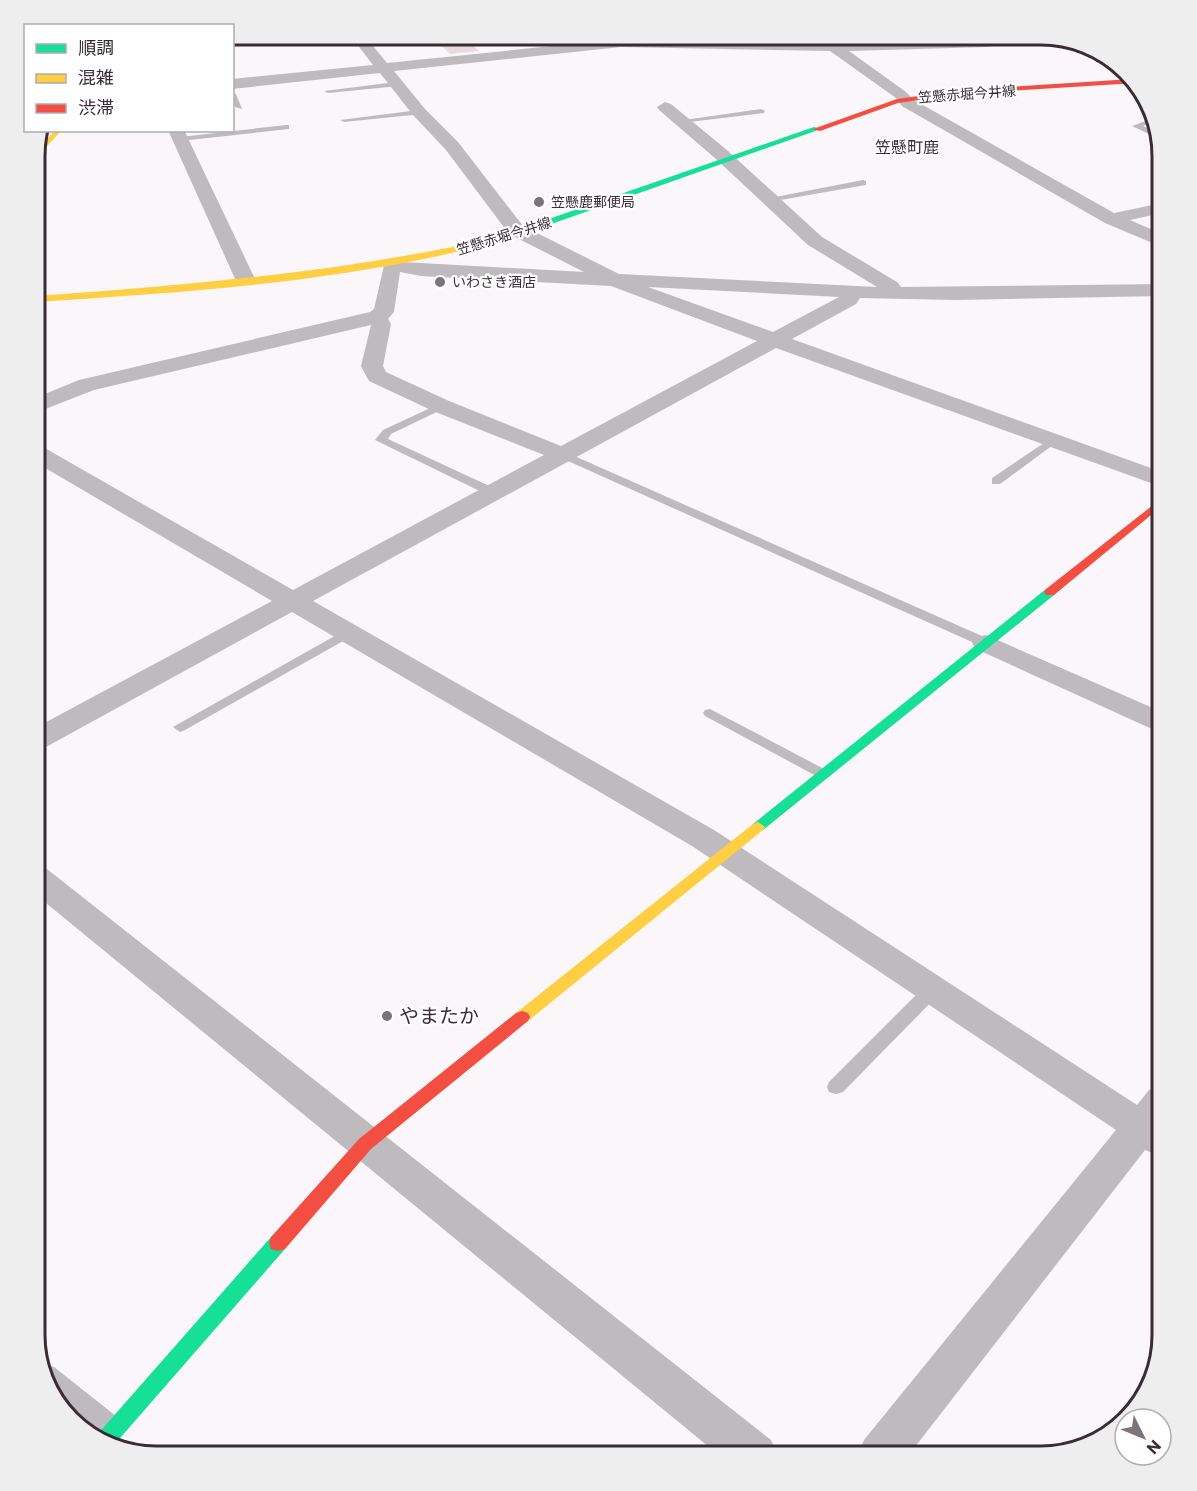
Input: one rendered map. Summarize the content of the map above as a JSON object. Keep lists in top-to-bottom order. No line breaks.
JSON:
{"streets":{"main road":["笠懸赤堀今井線"]},"districts":["笠懸町鹿"],"places":["笠懸鹿郵便局","いわさき酒店","やまたか"],"legend":["順調","混雑","渋滞"],"north":"bottom right"}
